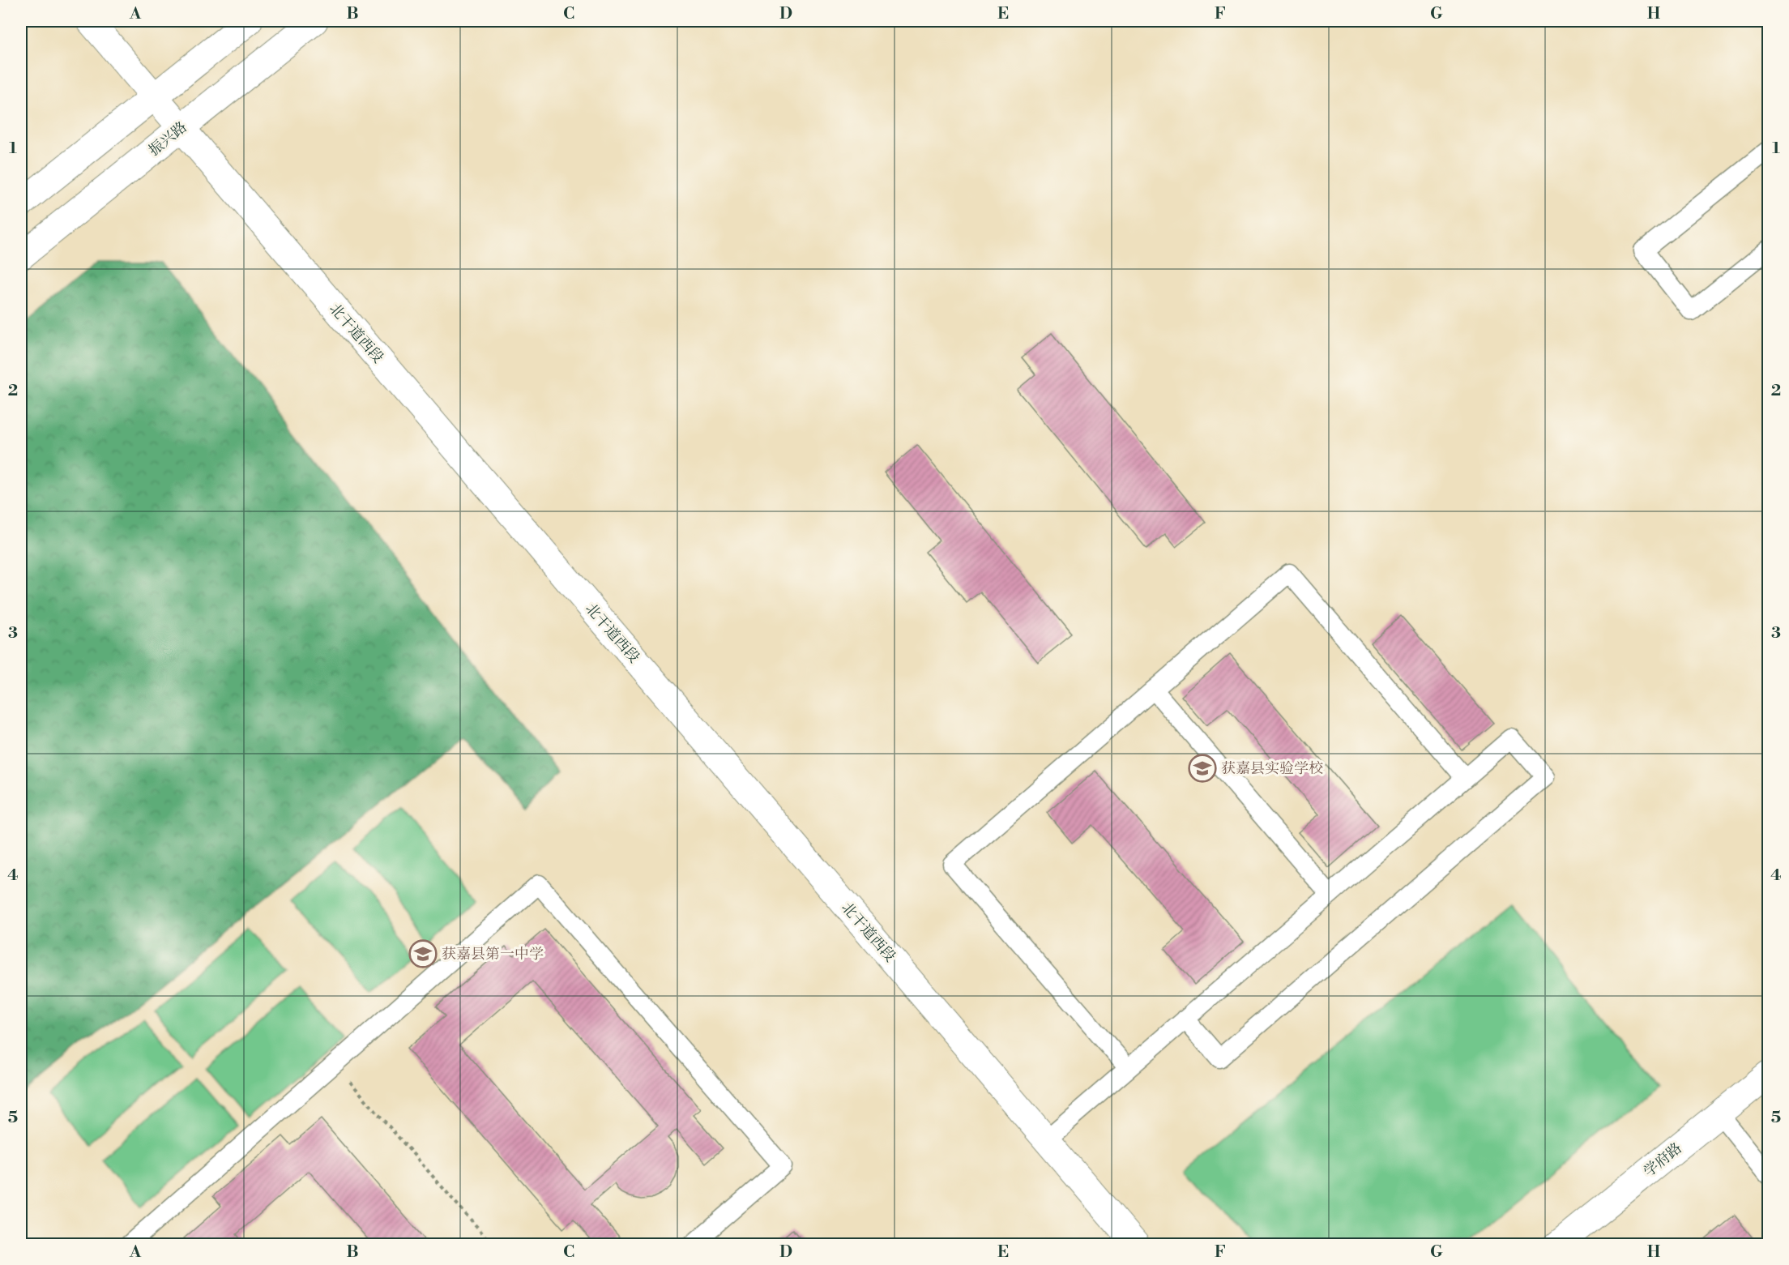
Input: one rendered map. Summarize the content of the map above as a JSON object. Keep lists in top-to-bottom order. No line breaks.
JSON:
{"streets":{"street":["振兴路","北干道西段","学府路"]},"crossings":[["振兴路","北干道西段"]],"places":{"school or university":["获嘉县实验学校","获嘉县第一中学"]},"grid":{"columns":["A","B","C","D","E","F","G","H"],"rows":["1","2","3","4","5"]}}
